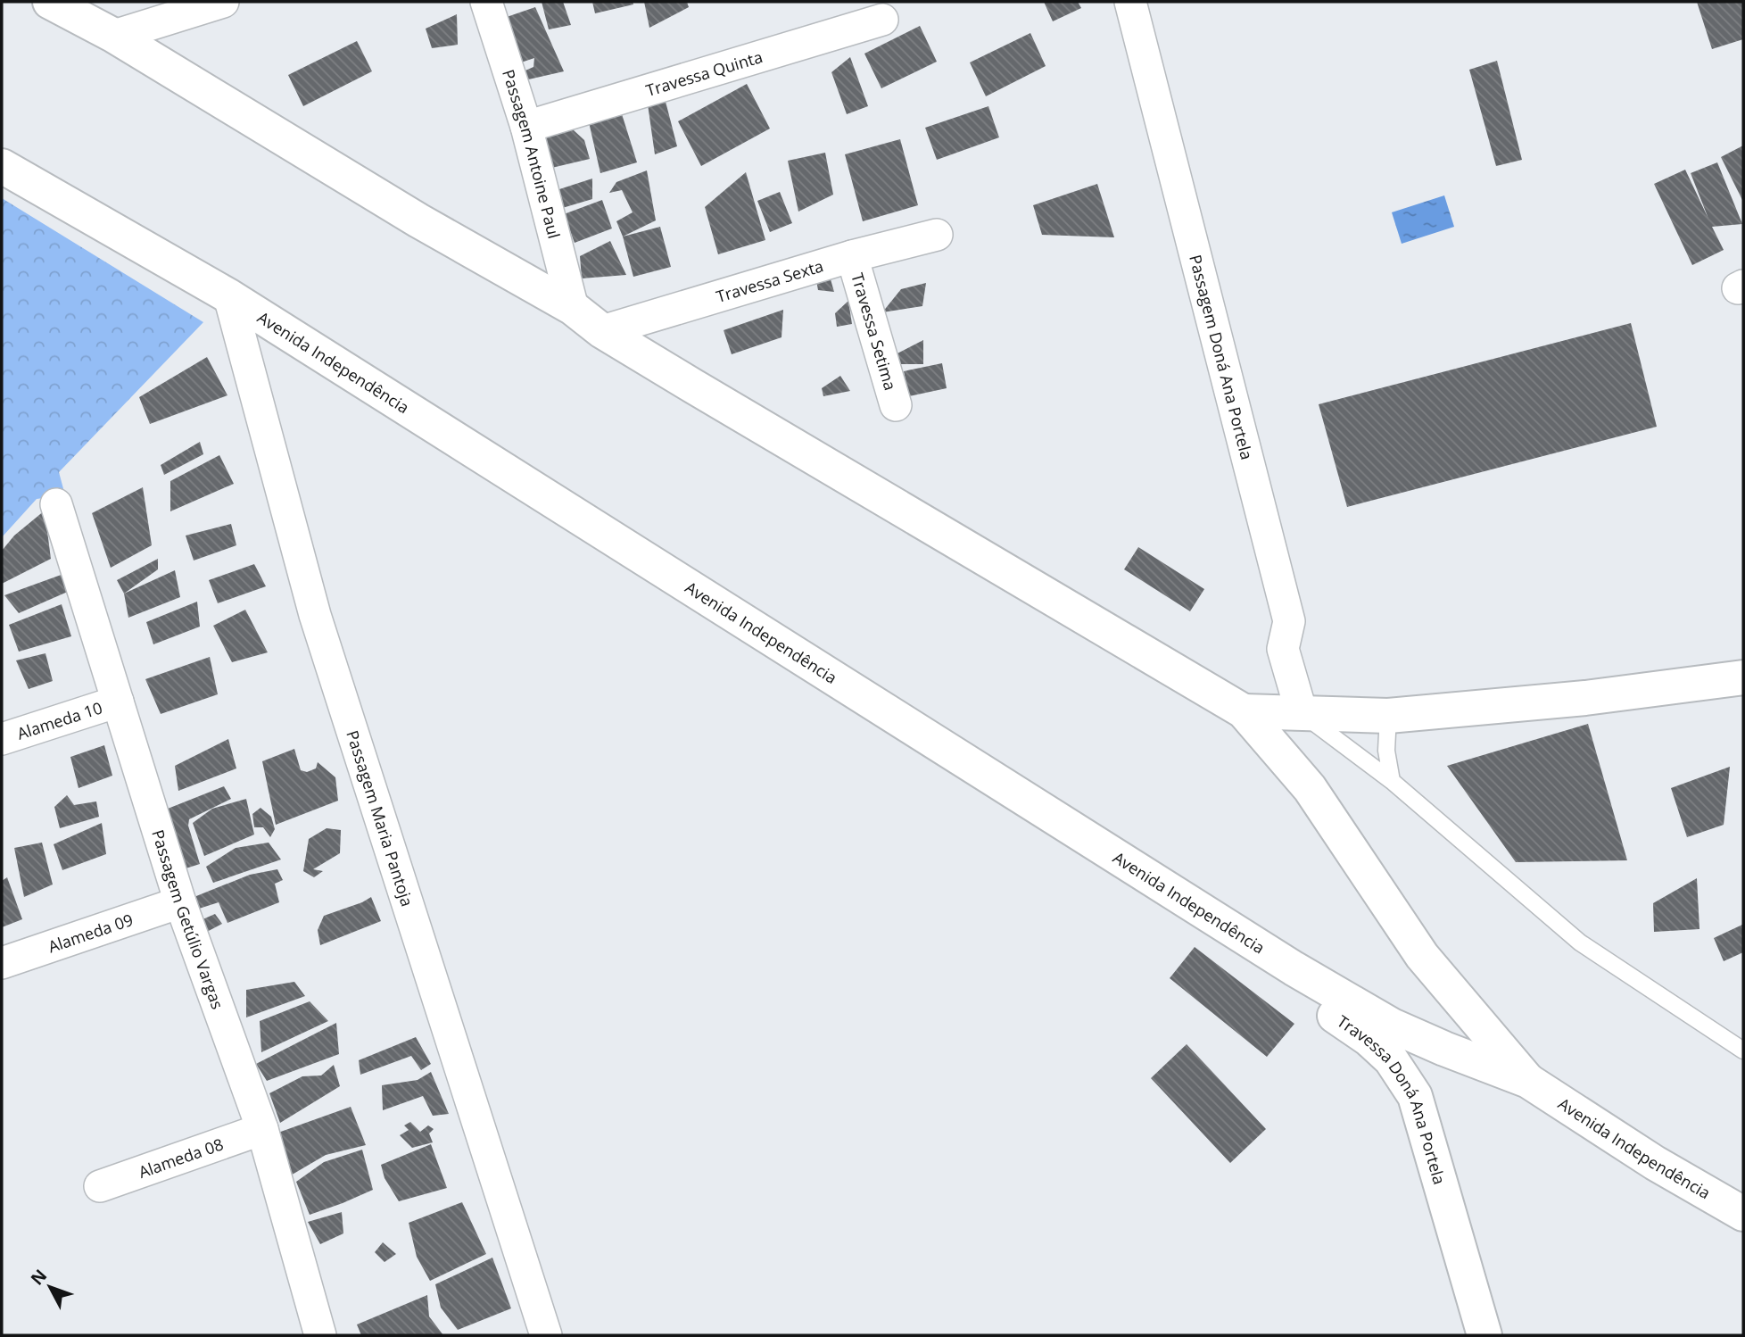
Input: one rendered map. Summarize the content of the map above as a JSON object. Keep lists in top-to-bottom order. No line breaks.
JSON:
{"streets":{"main road":["Avenida Independência","Travessa Doná Ana Portela"],"street":["Travessa Quinta","Passagem Antoine Paul","Travessa Sexta","Travessa Setima","Passagem Doná Ana Portela","Alameda 10","Passagem Maria Pantoja","Passagem Getúlio Vargas","Alameda 09","Alameda 08"]},"crossings":[["Travessa Quinta","Passagem Antoine Paul"],["Passagem Antoine Paul","Avenida Independência"],["Travessa Sexta","Travessa Setima"],["Travessa Sexta","Avenida Independência"],["Passagem Doná Ana Portela","Avenida Independência"],["Avenida Independência","Passagem Maria Pantoja"],["Avenida Independência","Travessa Doná Ana Portela"],["Alameda 10","Passagem Getúlio Vargas"],["Passagem Getúlio Vargas","Alameda 09"],["Passagem Getúlio Vargas","Alameda 08"]],"north":"top left"}
